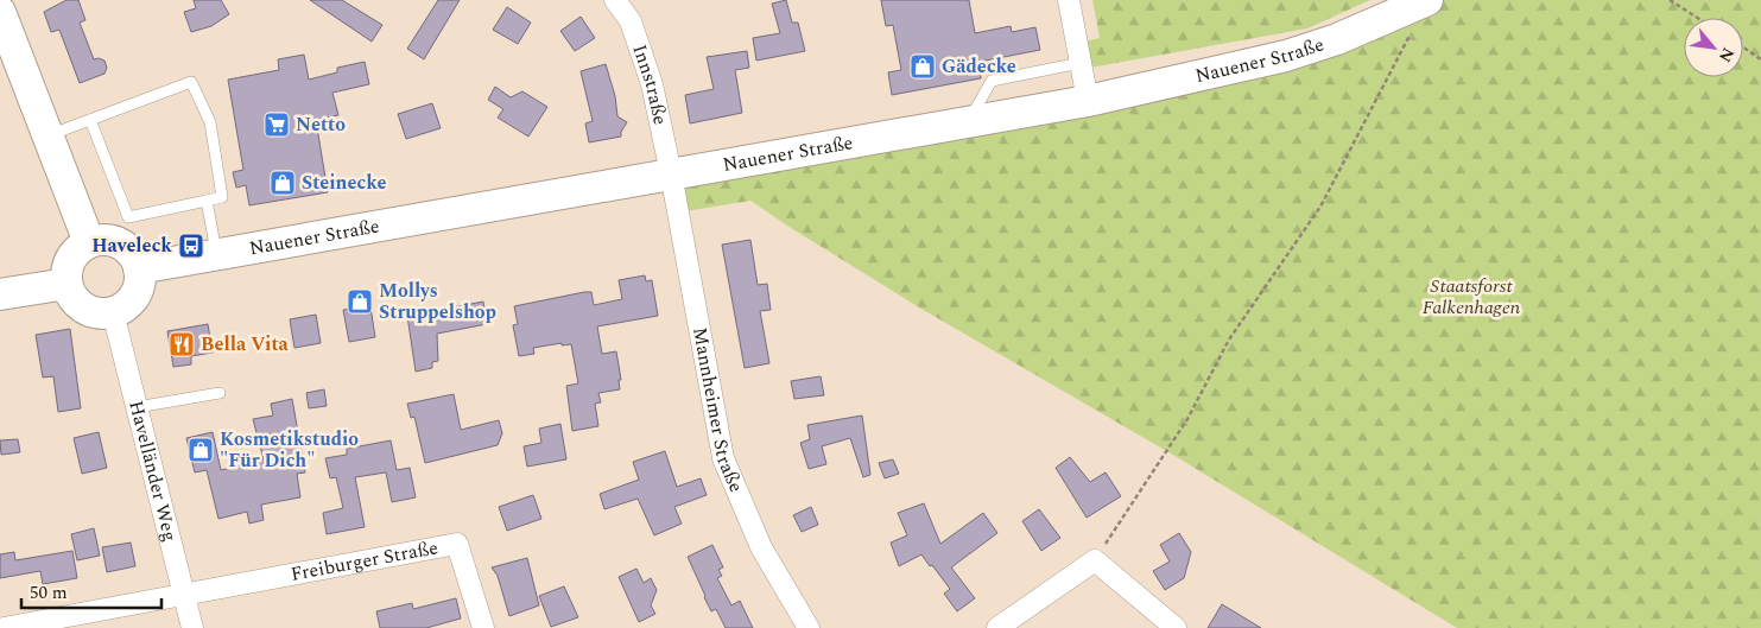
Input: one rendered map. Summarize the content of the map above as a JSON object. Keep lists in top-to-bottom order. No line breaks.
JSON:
{"streets":{"main road":["Nauener Straße"],"street":["Innstraße","Mannheimer Straße","Havelländer Weg","Freiburger Straße"]},"crossings":[["Nauener Straße","Innstraße"],["Nauener Straße","Mannheimer Straße"],["Nauener Straße","Havelländer Weg"],["Innstraße","Mannheimer Straße"],["Havelländer Weg","Freiburger Straße"]],"parks":["Staatsforst Falkenhagen"],"places":{"shop":["Gädecke","Steinecke","Mollys Struppelshop","Kosmetikstudio \"Für Dich\""],"supermarket":["Netto"],"bus stop":["Haveleck"],"restaurant":["Bella Vita"]},"scale_bar":"50 m","north":"bottom right"}
